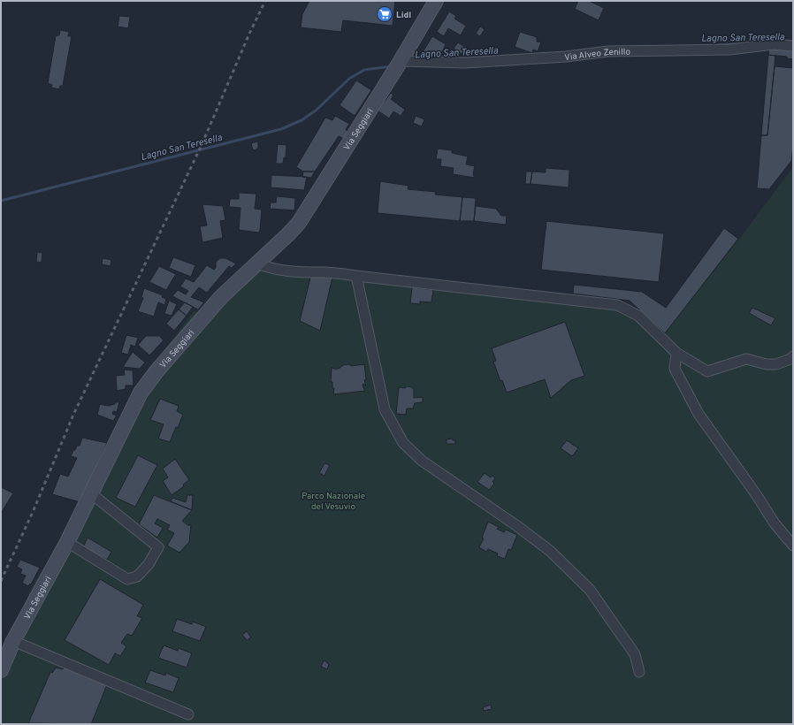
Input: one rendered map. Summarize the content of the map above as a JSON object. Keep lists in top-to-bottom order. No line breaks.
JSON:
{"streets":{"main road":["Via Seggiari"],"street":["Via Alveo Zenillo"]},"crossings":[["Via Alveo Zenillo","Via Seggiari"]],"water":["Lagno San Teresella"],"parks":["Parco Nazionale del Vesuvio"],"places":{"supermarket":["Lidl"]}}
